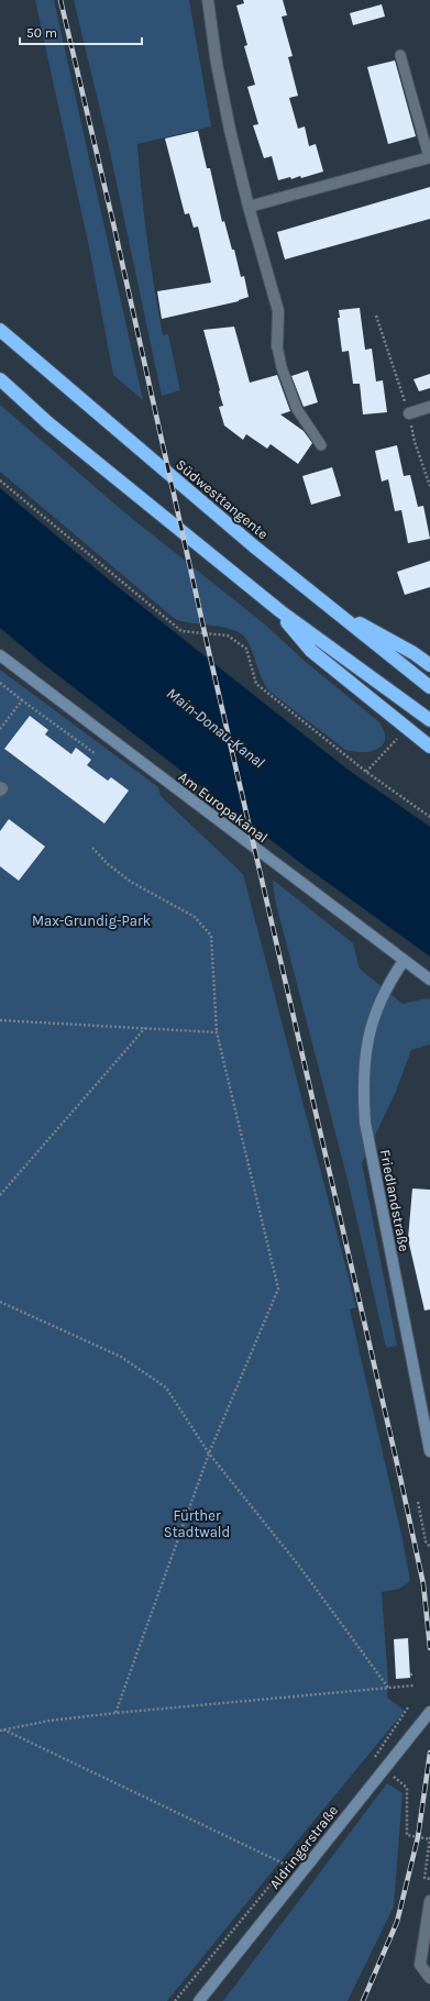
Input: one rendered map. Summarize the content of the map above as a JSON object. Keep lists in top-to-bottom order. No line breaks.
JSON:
{"streets":{"highway":["Südwesttangente"],"main road":["Am Europakanal","Friedlandstraße","Aldringerstraße"]},"crossings":[["Am Europakanal","Friedlandstraße"]],"water":["Main-Donau-Kanal"],"parks":["Max-Grundig-Park","Fürther Stadtwald"],"scale_bar":"50 m"}
